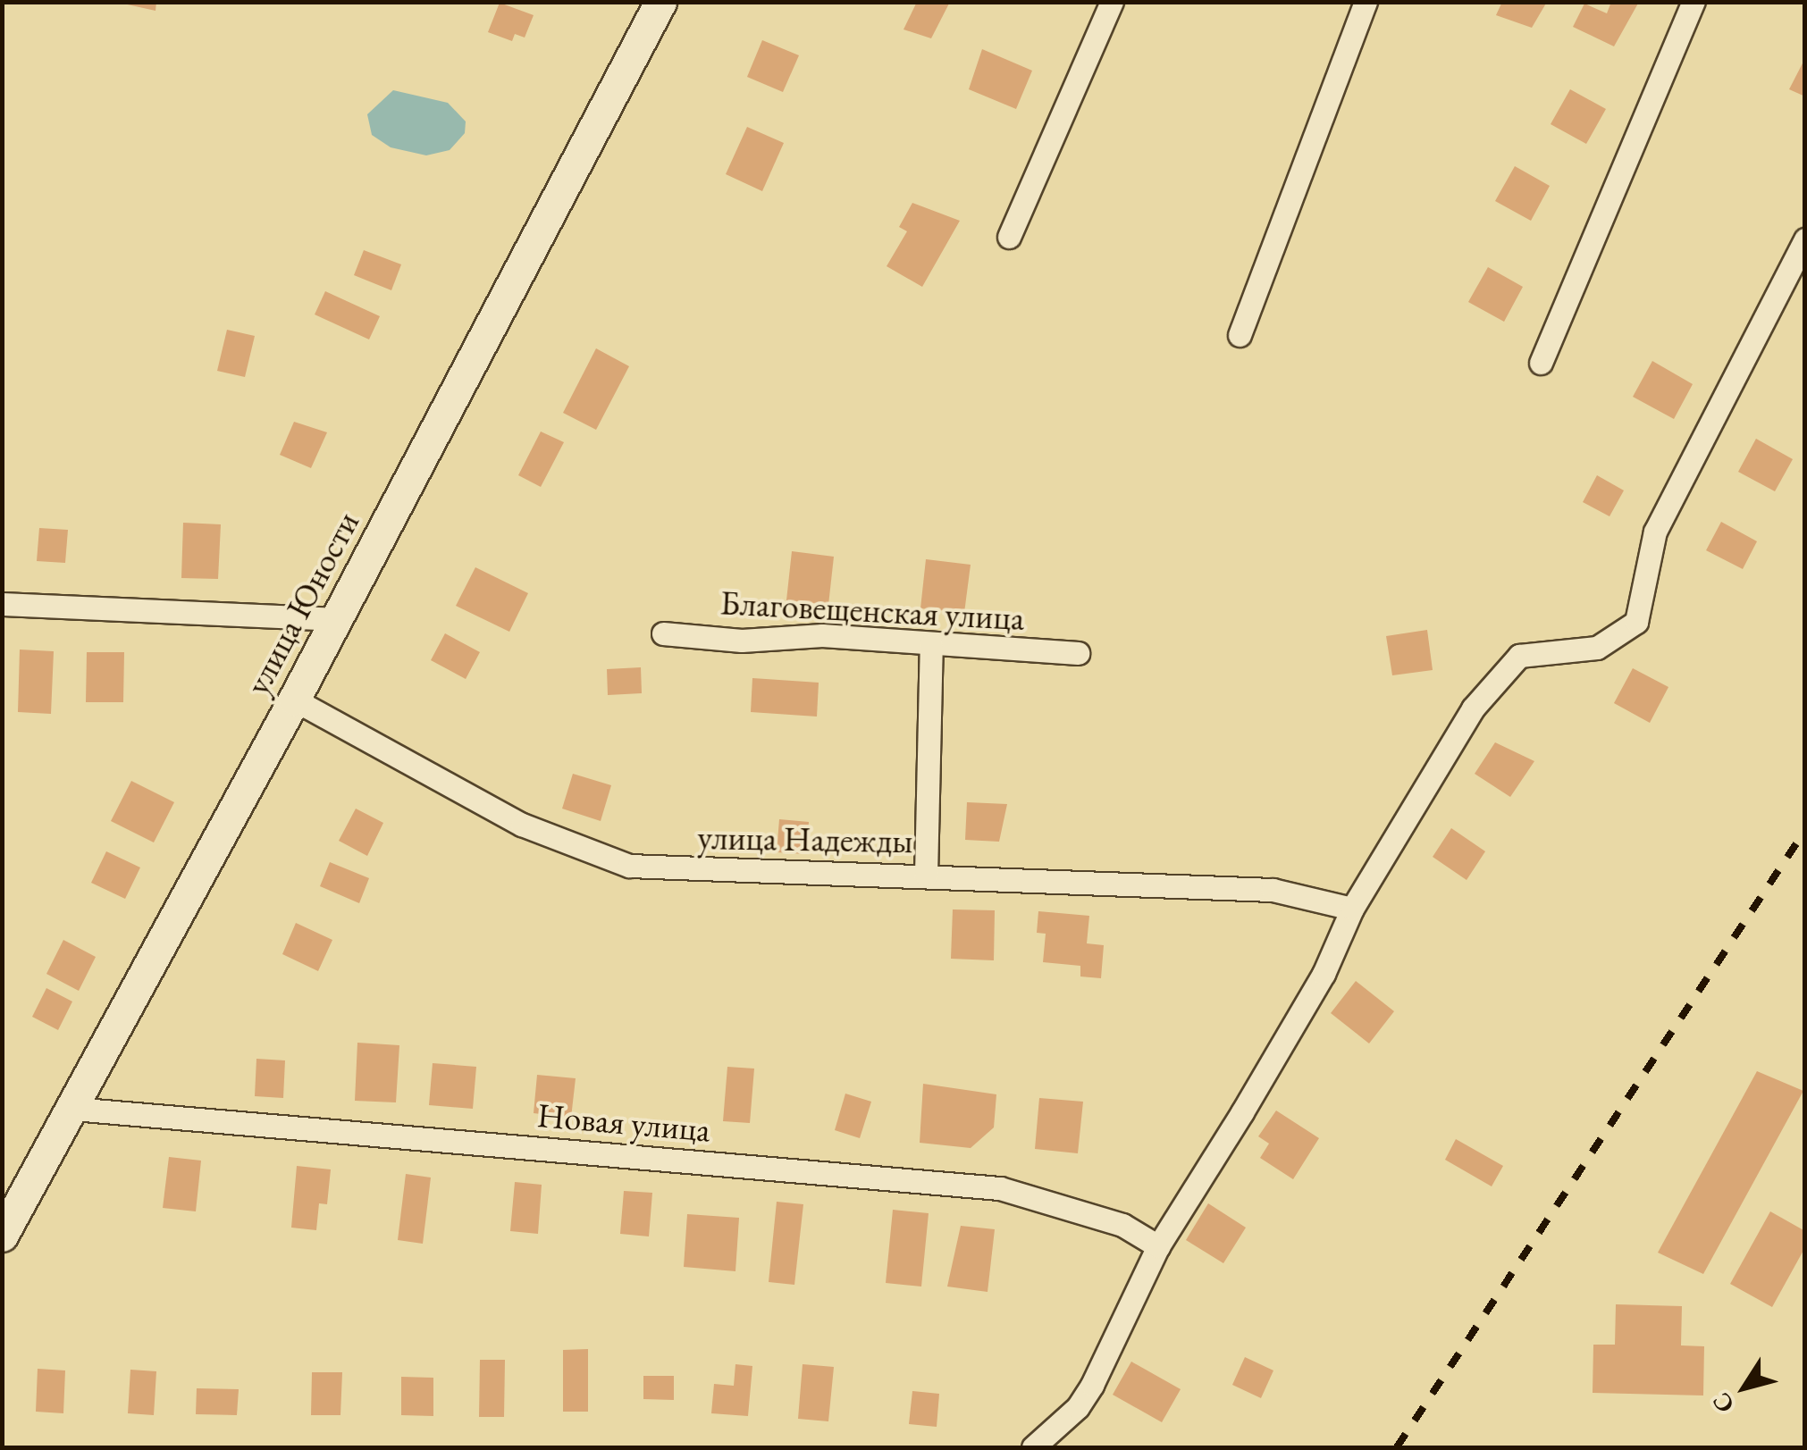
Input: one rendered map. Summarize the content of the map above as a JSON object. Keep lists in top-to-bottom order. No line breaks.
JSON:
{"streets":{"street":["улица Юности","Благовещенская улица","улица Надежды","Новая улица"]},"crossings":[["улица Юности","улица Надежды"],["улица Юности","Новая улица"]],"north":"bottom left"}
